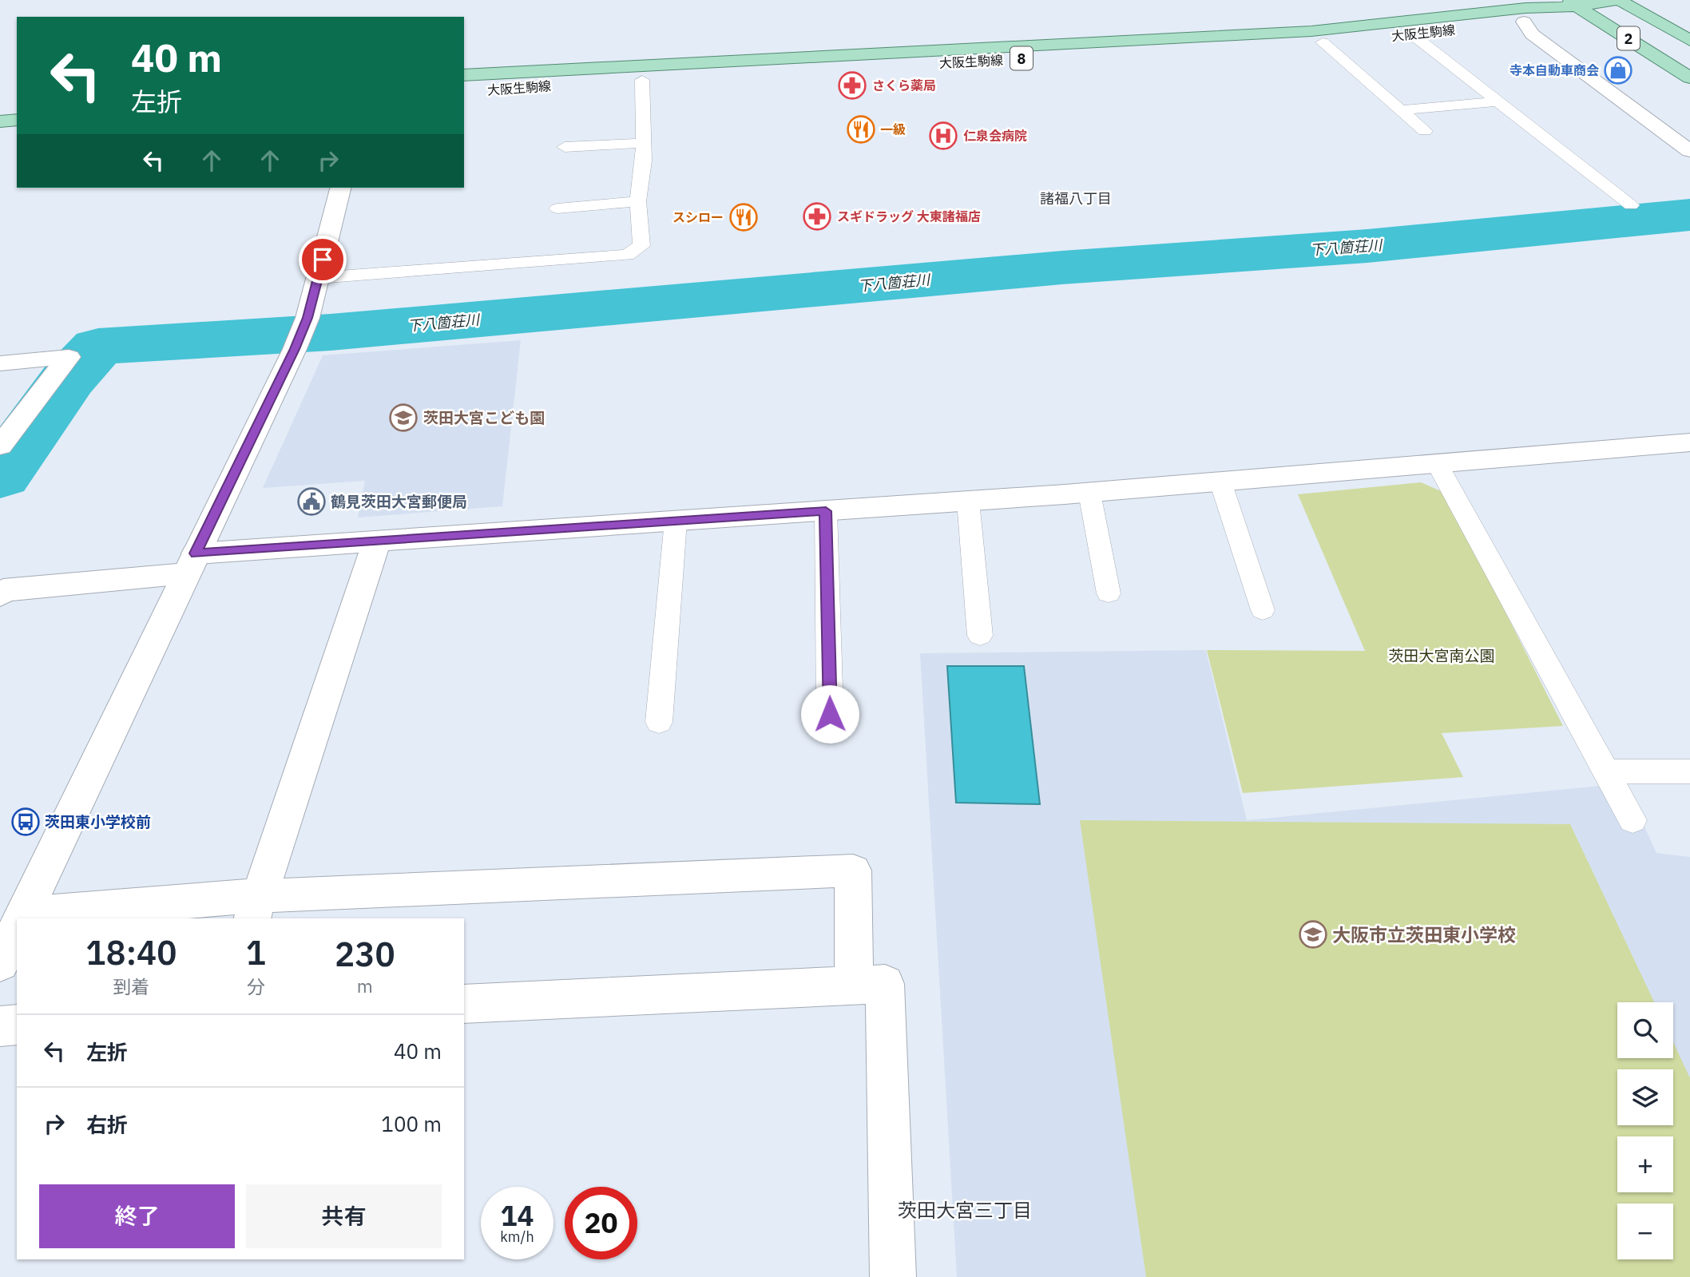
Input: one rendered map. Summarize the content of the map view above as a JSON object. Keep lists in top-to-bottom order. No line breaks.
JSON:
{"streets":{"main road":["大阪生駒線","2","8"]},"crossings":[["大阪生駒線","2"]],"districts":["諸福八丁目","茨田大宮三丁目"],"water":["下八箇荘川"],"parks":["茨田大宮南公園"],"places":{"shop":["寺本自動車商会"],"pharmacy":["さくら薬局","スギドラッグ 大東諸福店"],"restaurant":["一級","スシロー"],"hospital":["仁泉会病院"],"school or university":["茨田大宮こども園","大阪市立茨田東小学校"],"public building":["鶴見茨田大宮郵便局"],"bus stop":["茨田東小学校前"]},"page":{"turn":["40 m","左折"],"eta":["18:40","到着","1","分","230","m"],"map_buttons":["+","−"],"list":[{"name":"左折","value":"40 m"},{"name":"右折","value":"100 m"}],"buttons":["終了","共有"],"speed":"14 km/h","limit":"20"}}
